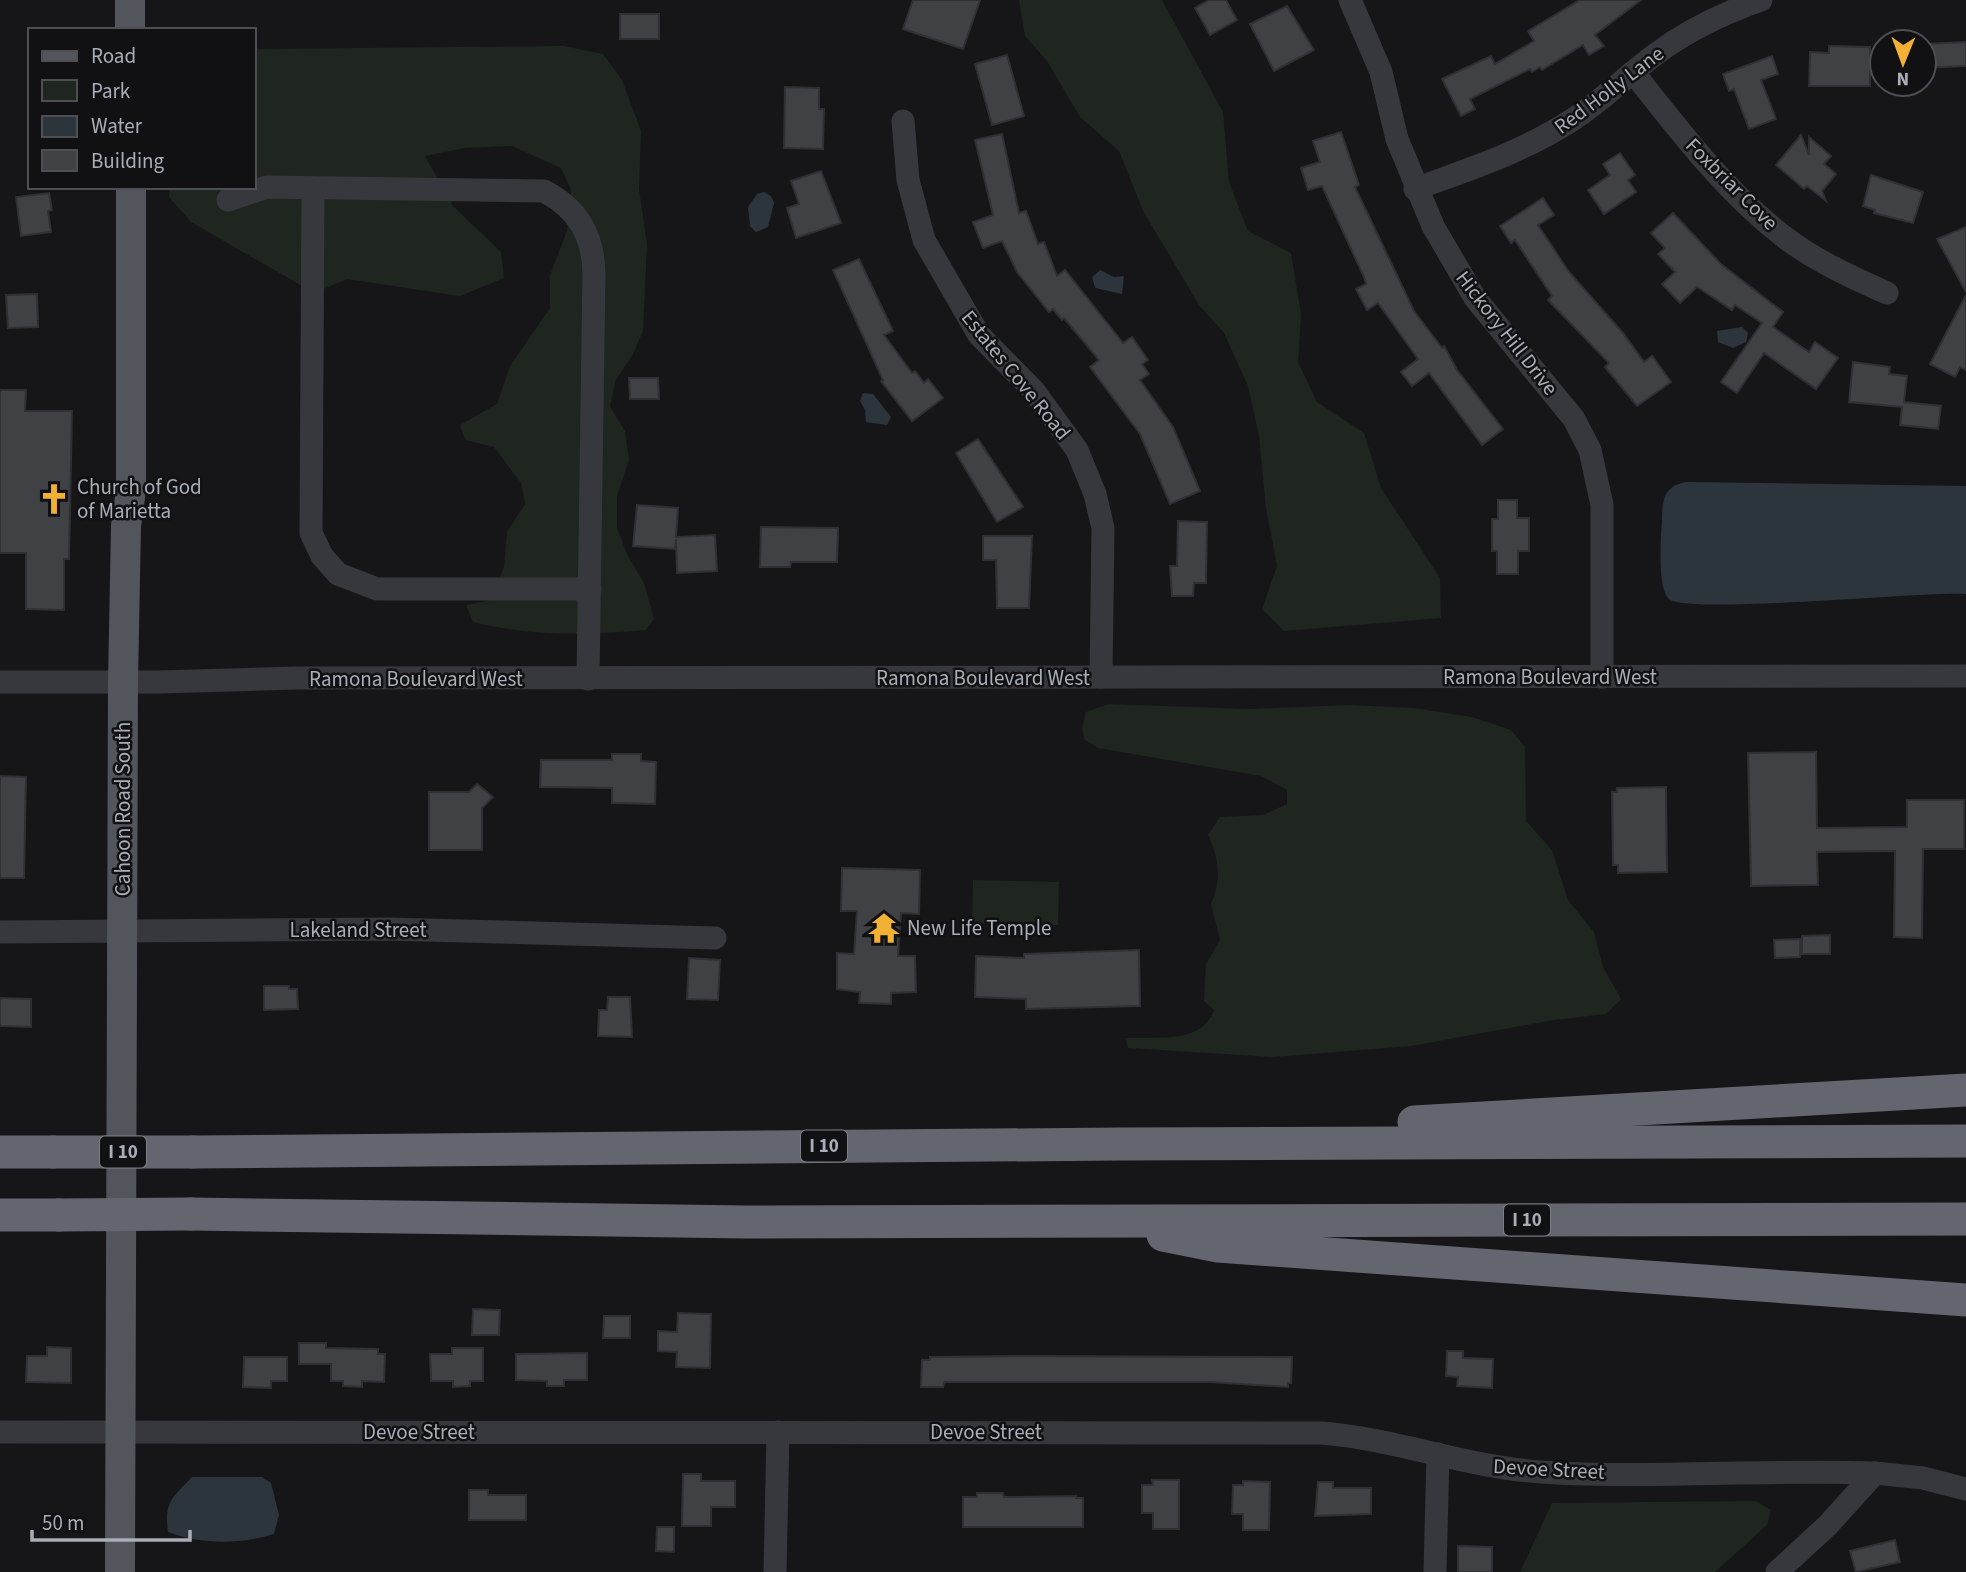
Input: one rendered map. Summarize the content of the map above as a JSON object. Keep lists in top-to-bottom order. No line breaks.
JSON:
{"streets":{"highway":["I 10"],"main road":["Cahoon Road South"],"street":["Red Holly Lane","Foxbriar Cove","Hickory Hill Drive","Estates Cove Road","Ramona Boulevard West","Lakeland Street","Devoe Street"]},"crossings":[["Red Holly Lane","Foxbriar Cove"],["Red Holly Lane","Hickory Hill Drive"],["Hickory Hill Drive","Ramona Boulevard West"],["Estates Cove Road","Ramona Boulevard West"],["Ramona Boulevard West","Cahoon Road South"],["Cahoon Road South","Lakeland Street"],["Cahoon Road South","Devoe Street"]],"places":{"church":["Church of God of Marietta"],"temple":["New Life Temple"]},"legend":["Road","Park","Water","Building"],"scale_bar":"50 m","north":"bottom"}
